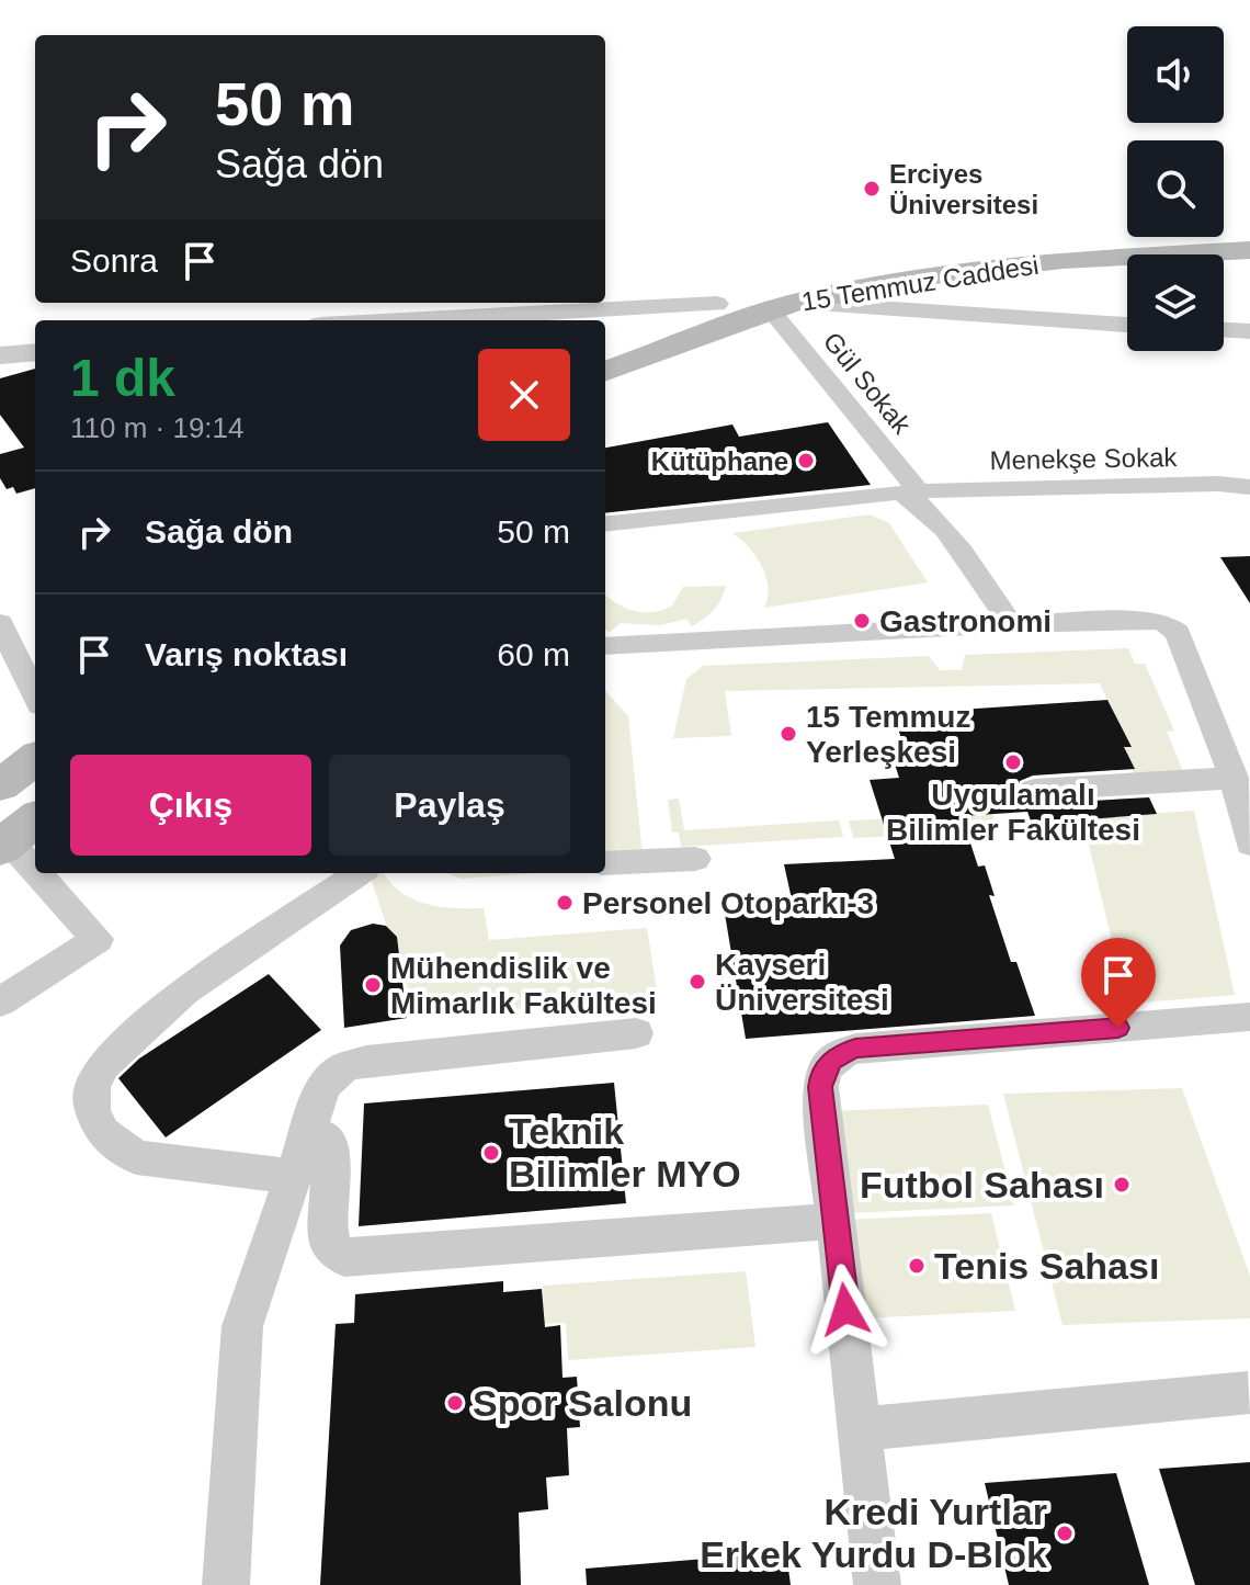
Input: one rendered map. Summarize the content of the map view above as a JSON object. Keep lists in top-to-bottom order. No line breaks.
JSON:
{"streets":{"main road":["15 Temmuz Caddesi"],"street":["Gül Sokak","Menekşe Sokak"]},"crossings":[["15 Temmuz Caddesi","Gül Sokak"],["Gül Sokak","Menekşe Sokak"]],"places":["Erciyes Üniversitesi","Kütüphane","Gastronomi","15 Temmuz Yerleşkesi","Uygulamalı Bilimler Fakültesi","Personel Otoparkı-3","Kayseri Üniversitesi","Mühendislik ve Mimarlık Fakültesi","Teknik Bilimler MYO","Futbol Sahası","Tenis Sahası","Spor Salonu","Kredi Yurtlar Erkek Yurdu D-Blok"],"page":{"turn":["50 m","Sağa dön"],"then":"Sonra","heading":["1 dk","110 m · 19:14"],"list":[{"name":"Sağa dön","value":"50 m"},{"name":"Varış noktası","value":"60 m"}],"buttons":["Çıkış","Paylaş"]}}
